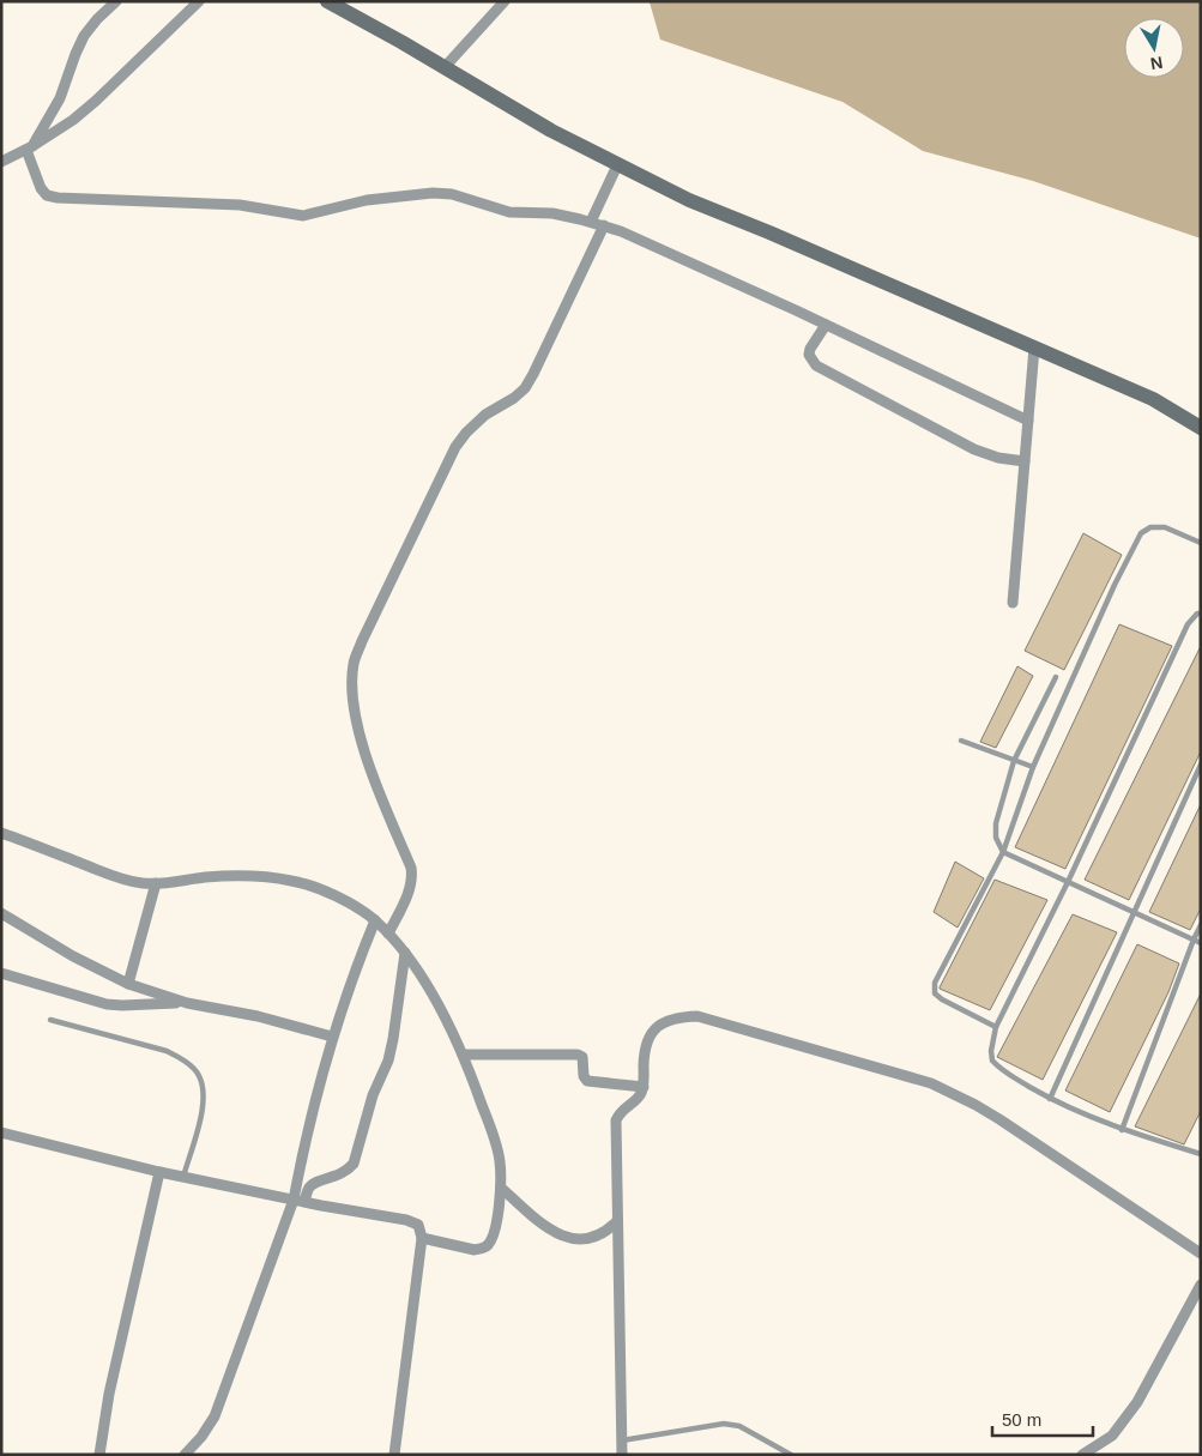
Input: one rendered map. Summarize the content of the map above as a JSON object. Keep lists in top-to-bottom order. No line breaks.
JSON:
{"scale_bar":"50 m","north":"bottom"}
